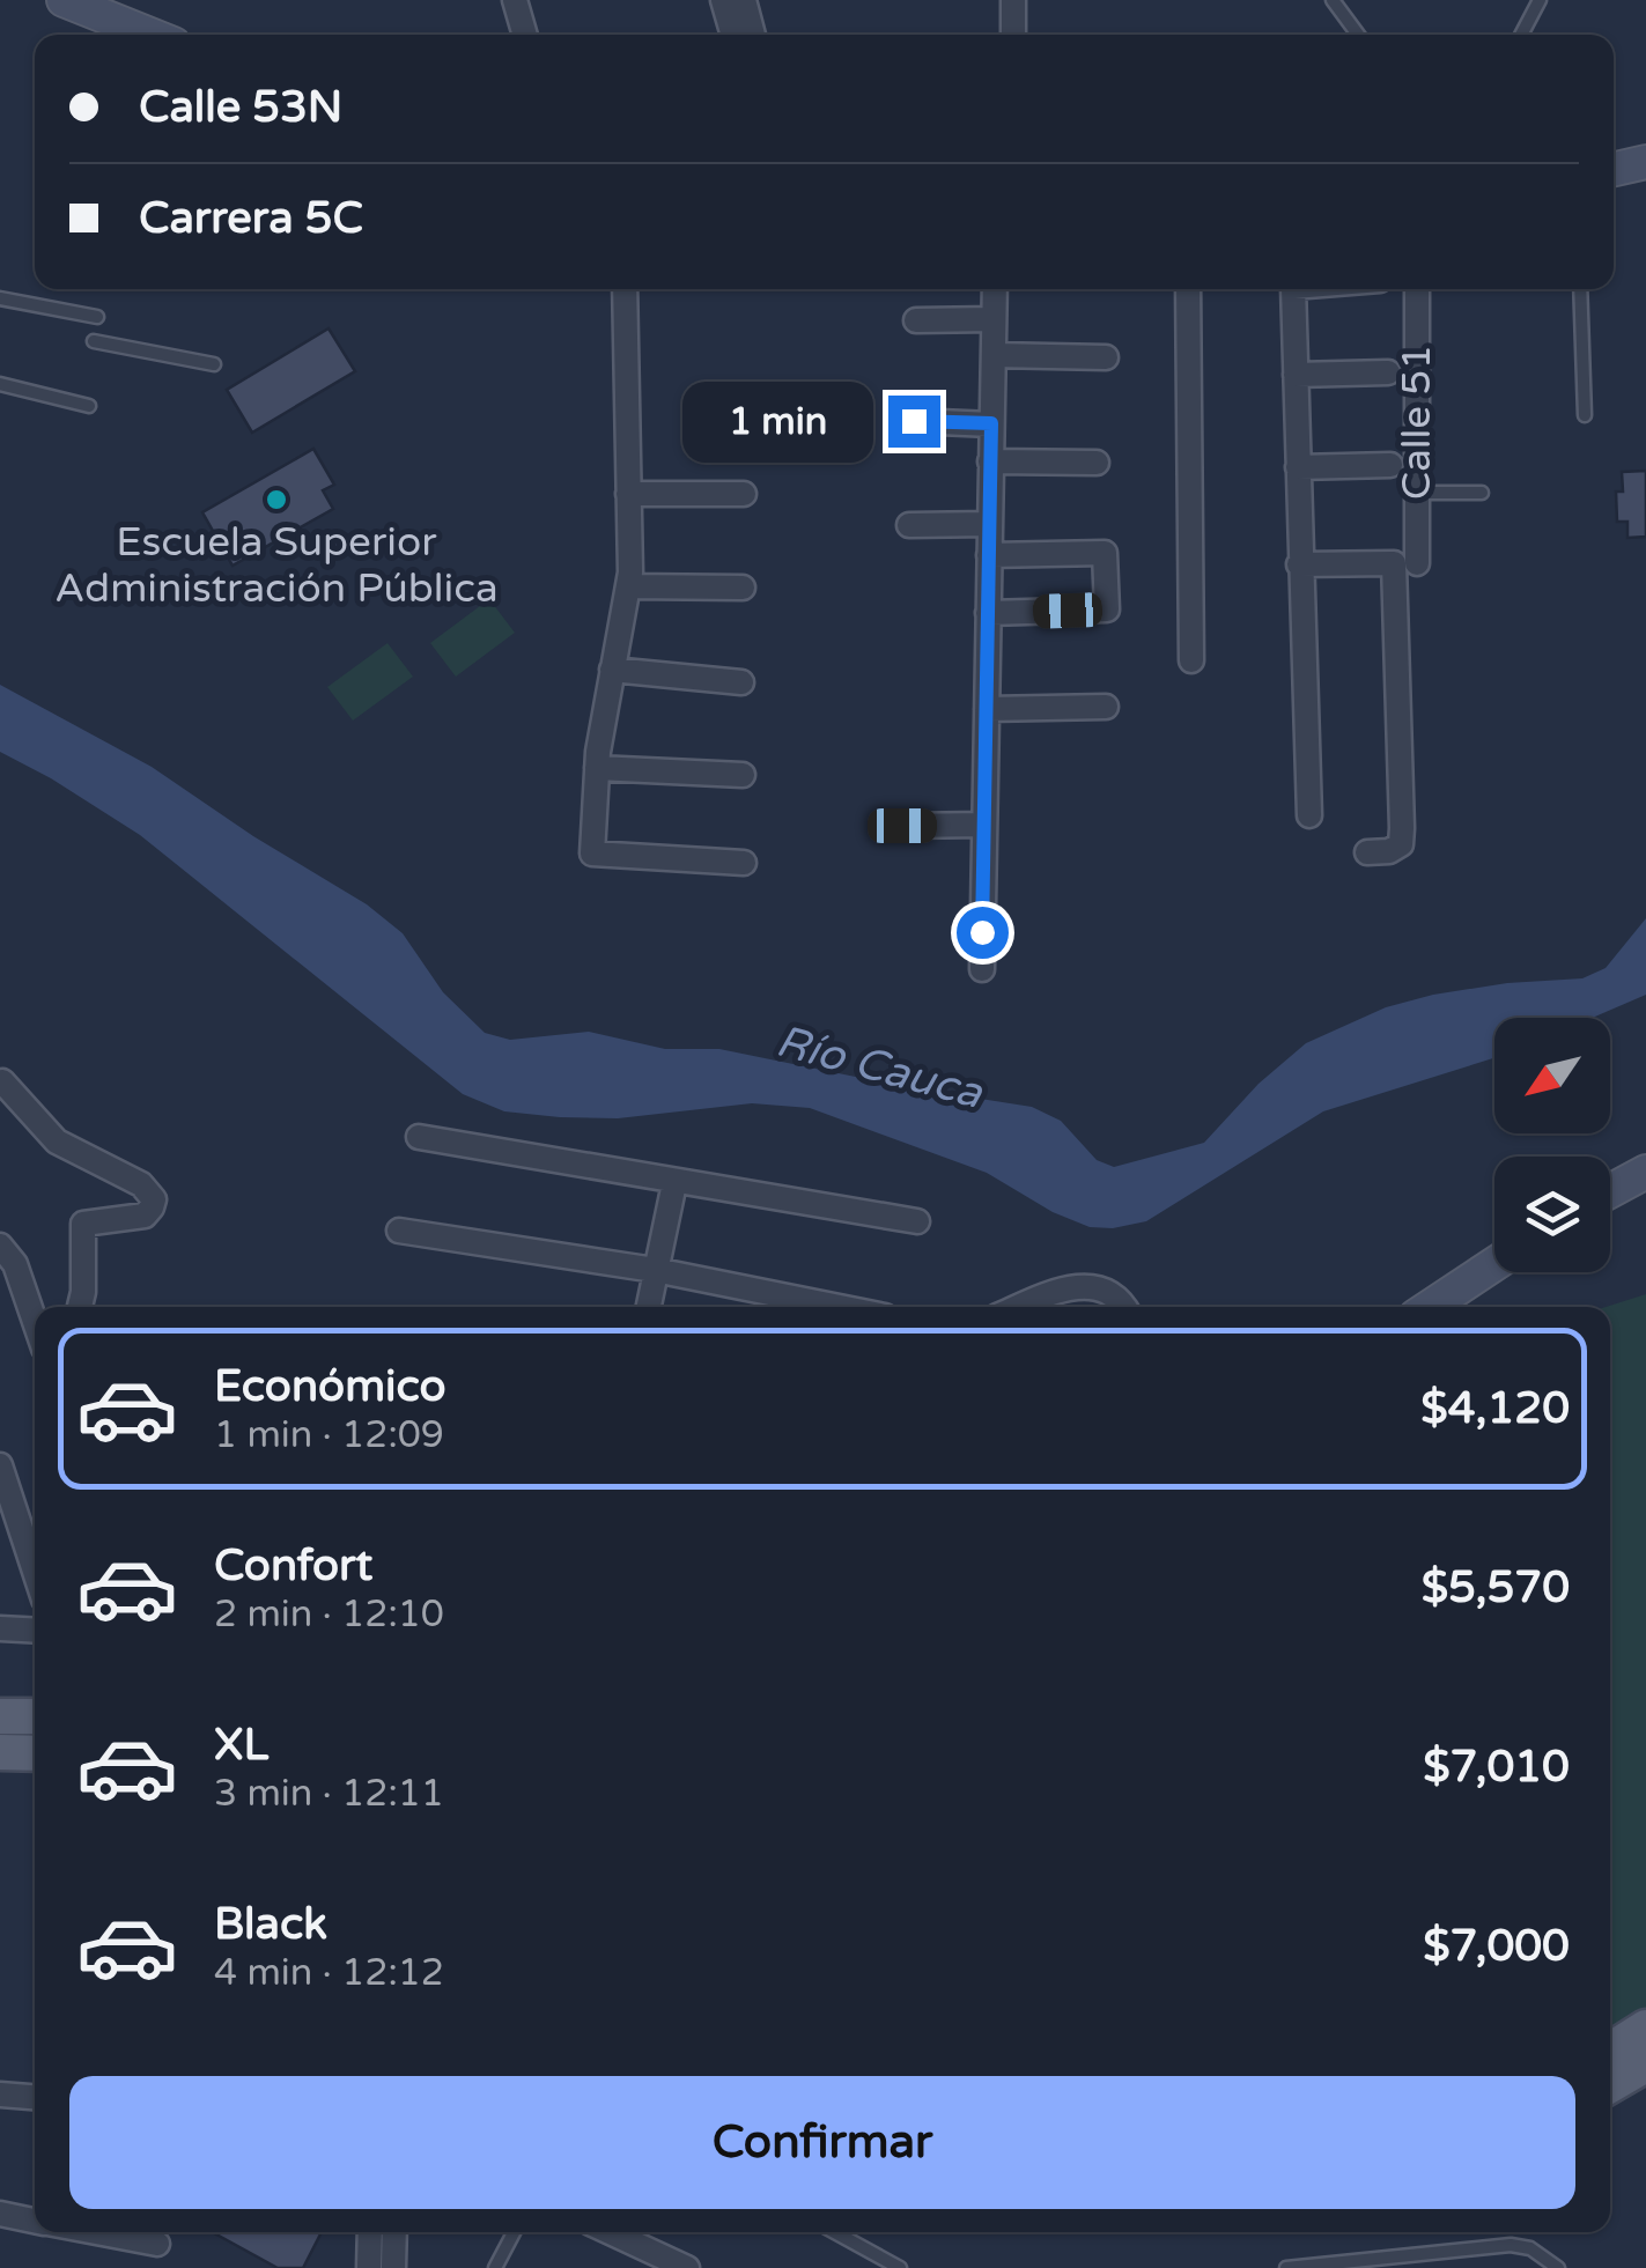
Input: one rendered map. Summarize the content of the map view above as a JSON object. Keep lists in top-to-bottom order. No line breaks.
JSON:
{"streets":{"street":["Calle 51"]},"water":["Río Cauca"],"places":["Escuela Superior Administración Pública"],"north":"bottom left","page":{"banner":["Calle 53N","Carrera 5C"],"bubble":"1 min","list":[{"name":"Económico","note":"1 min · 12:09","value":"$4,120"},{"name":"Confort","note":"2 min · 12:10","value":"$5,570"},{"name":"XL","note":"3 min · 12:11","value":"$7,010"},{"name":"Black","note":"4 min · 12:12","value":"$7,000"}],"buttons":"Confirmar"}}
